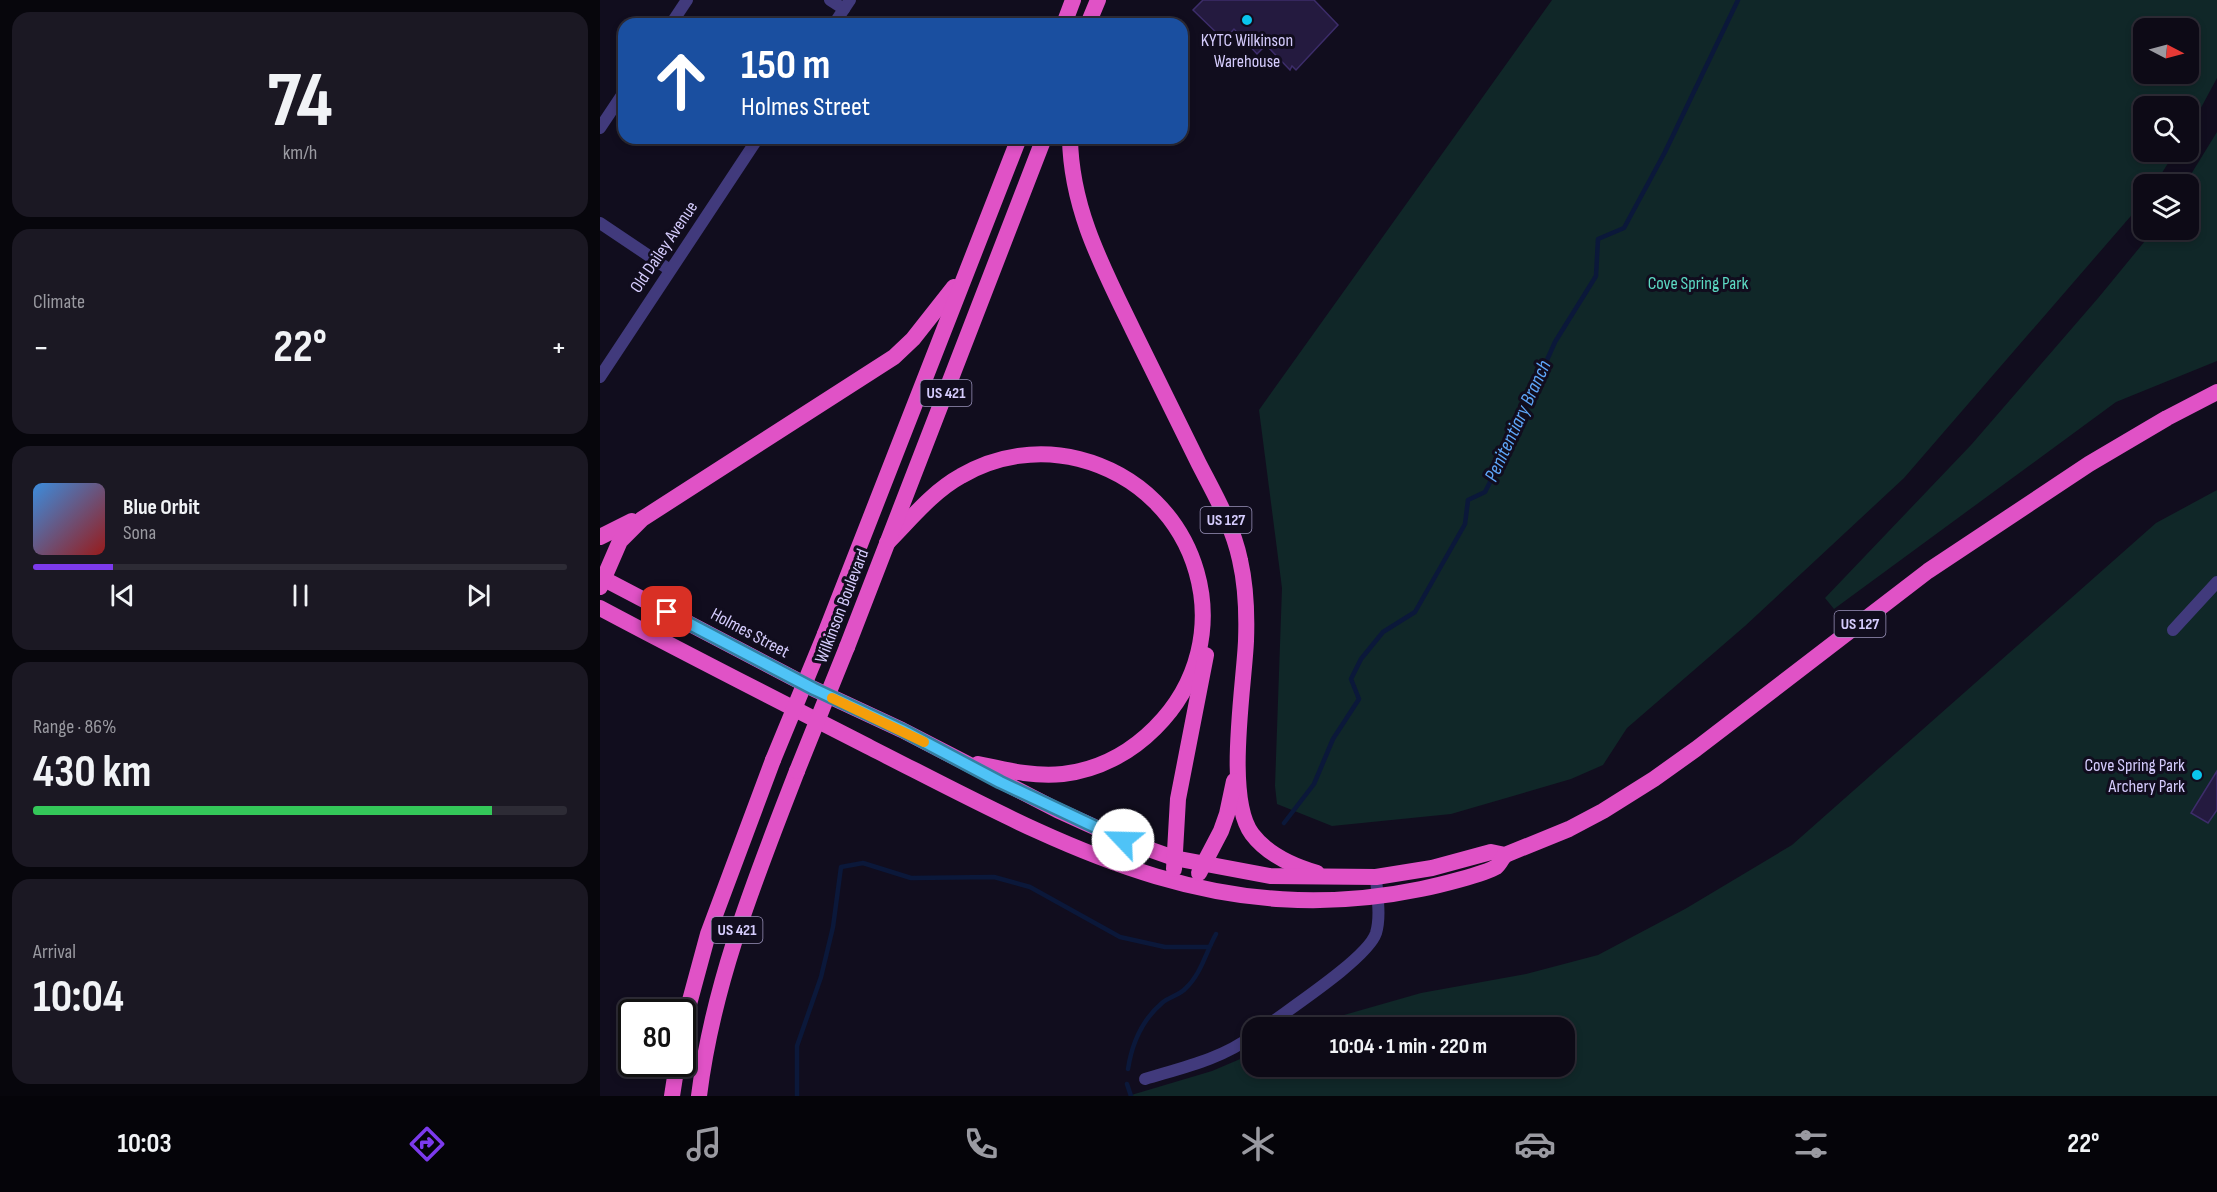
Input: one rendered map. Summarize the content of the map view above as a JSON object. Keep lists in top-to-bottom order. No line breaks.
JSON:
{"streets":{"highway":["US 421","US 127","Wilkinson Boulevard","Holmes Street"],"street":["Old Dailey Avenue"]},"water":["Penitentiary Branch"],"parks":["Cove Spring Park"],"places":["KYTC Wilkinson Warehouse","Cove Spring Park Archery Park"],"north":"right","page":{"tile":[["74","km/h"],"Climate",["Range · 86%","430 km"],["Arrival","10:04"]],"turn":["150 m","Holmes Street"],"heat":["−","22°","+"],"song":["Blue Orbit","Sona"],"limit":"80","trip":"10:04 · 1 min · 220 m","tabs":["10:03","22°"]}}
